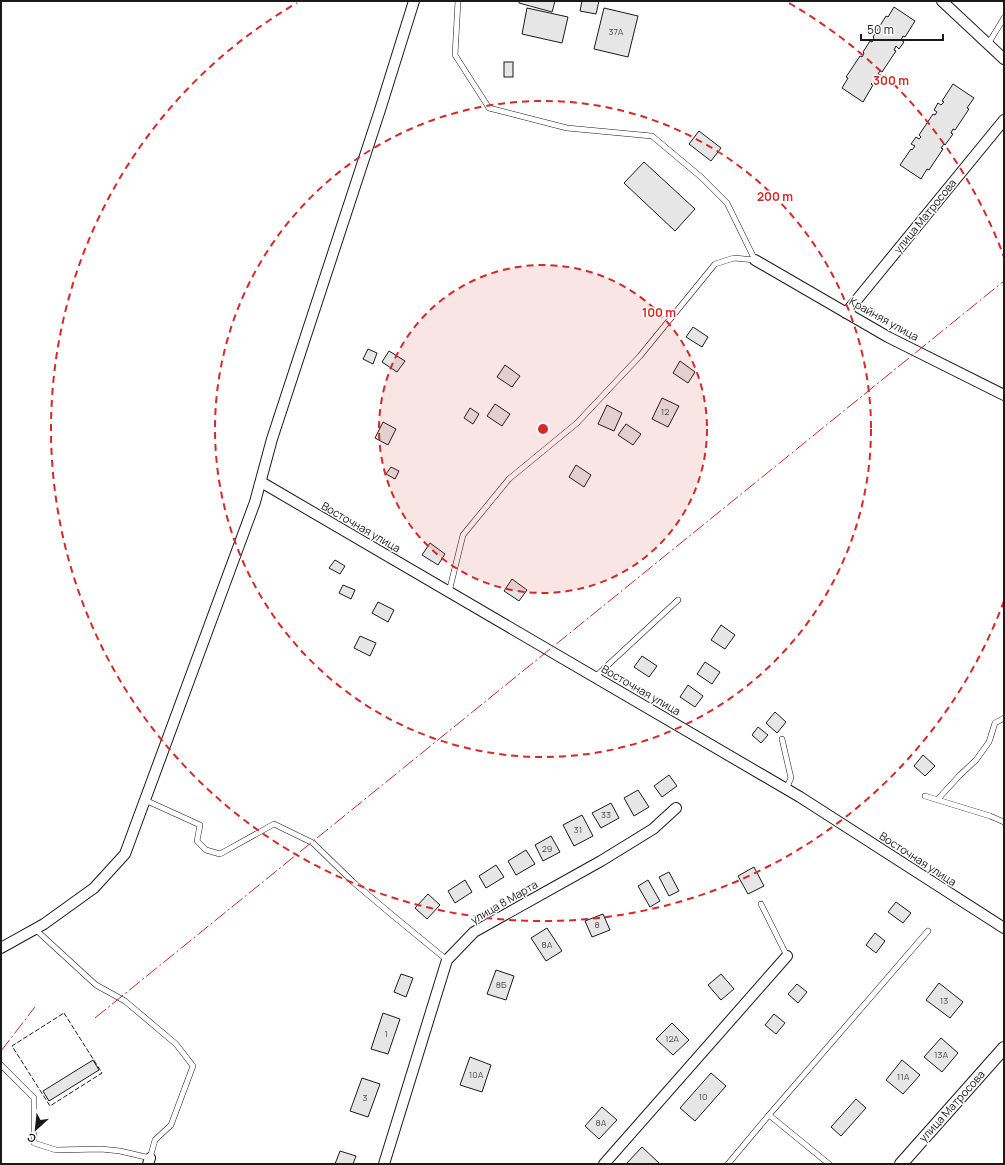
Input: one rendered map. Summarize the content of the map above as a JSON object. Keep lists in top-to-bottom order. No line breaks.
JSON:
{"streets":{"street":["улица Матросова","Крайняя улица","Восточная улица","улица 8 Марта"]},"crossings":[["улица Матросова","Крайняя улица"]],"house_numbers":["37А","12","33","31","29","8","8А","8Б","13","1","12А","13А","10А","11А","10","3","8А"],"scale_bar":"50 m","north":"bottom left","rings":["300 m","200 m","100 m"]}
